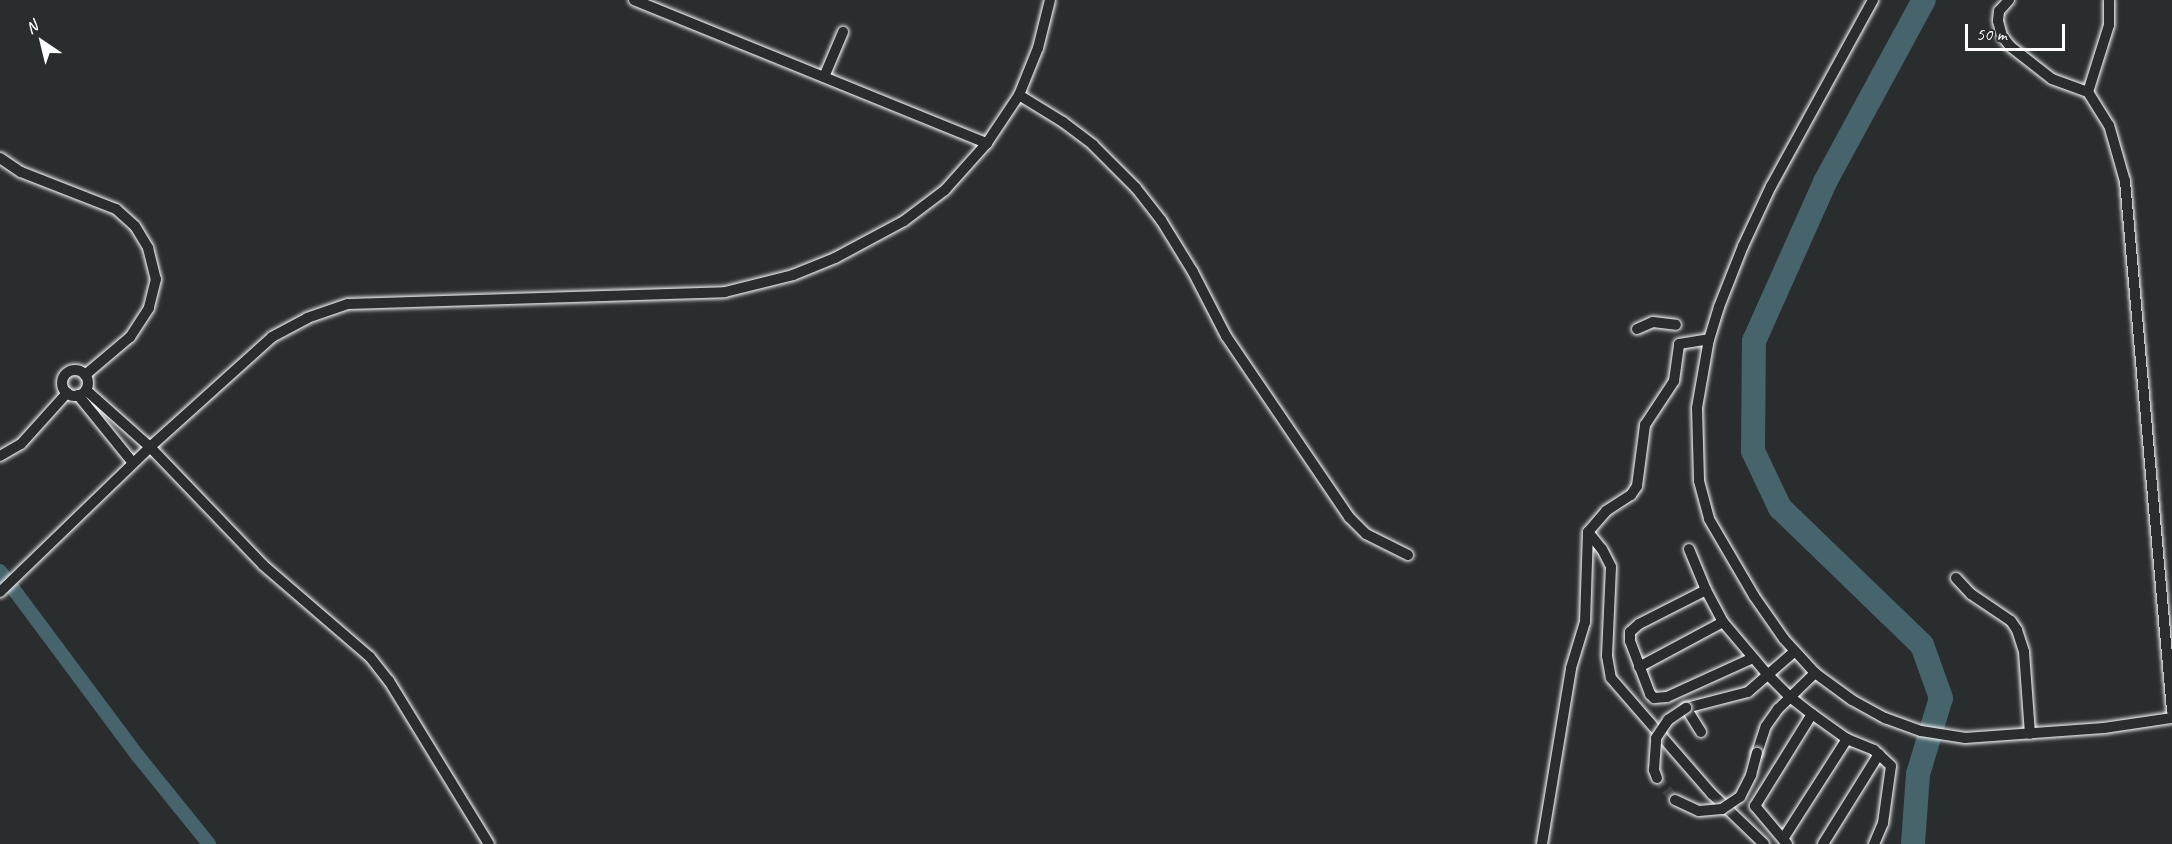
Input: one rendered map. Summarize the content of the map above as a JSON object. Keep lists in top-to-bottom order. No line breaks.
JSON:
{"scale_bar":"50 m","north":"top left"}
